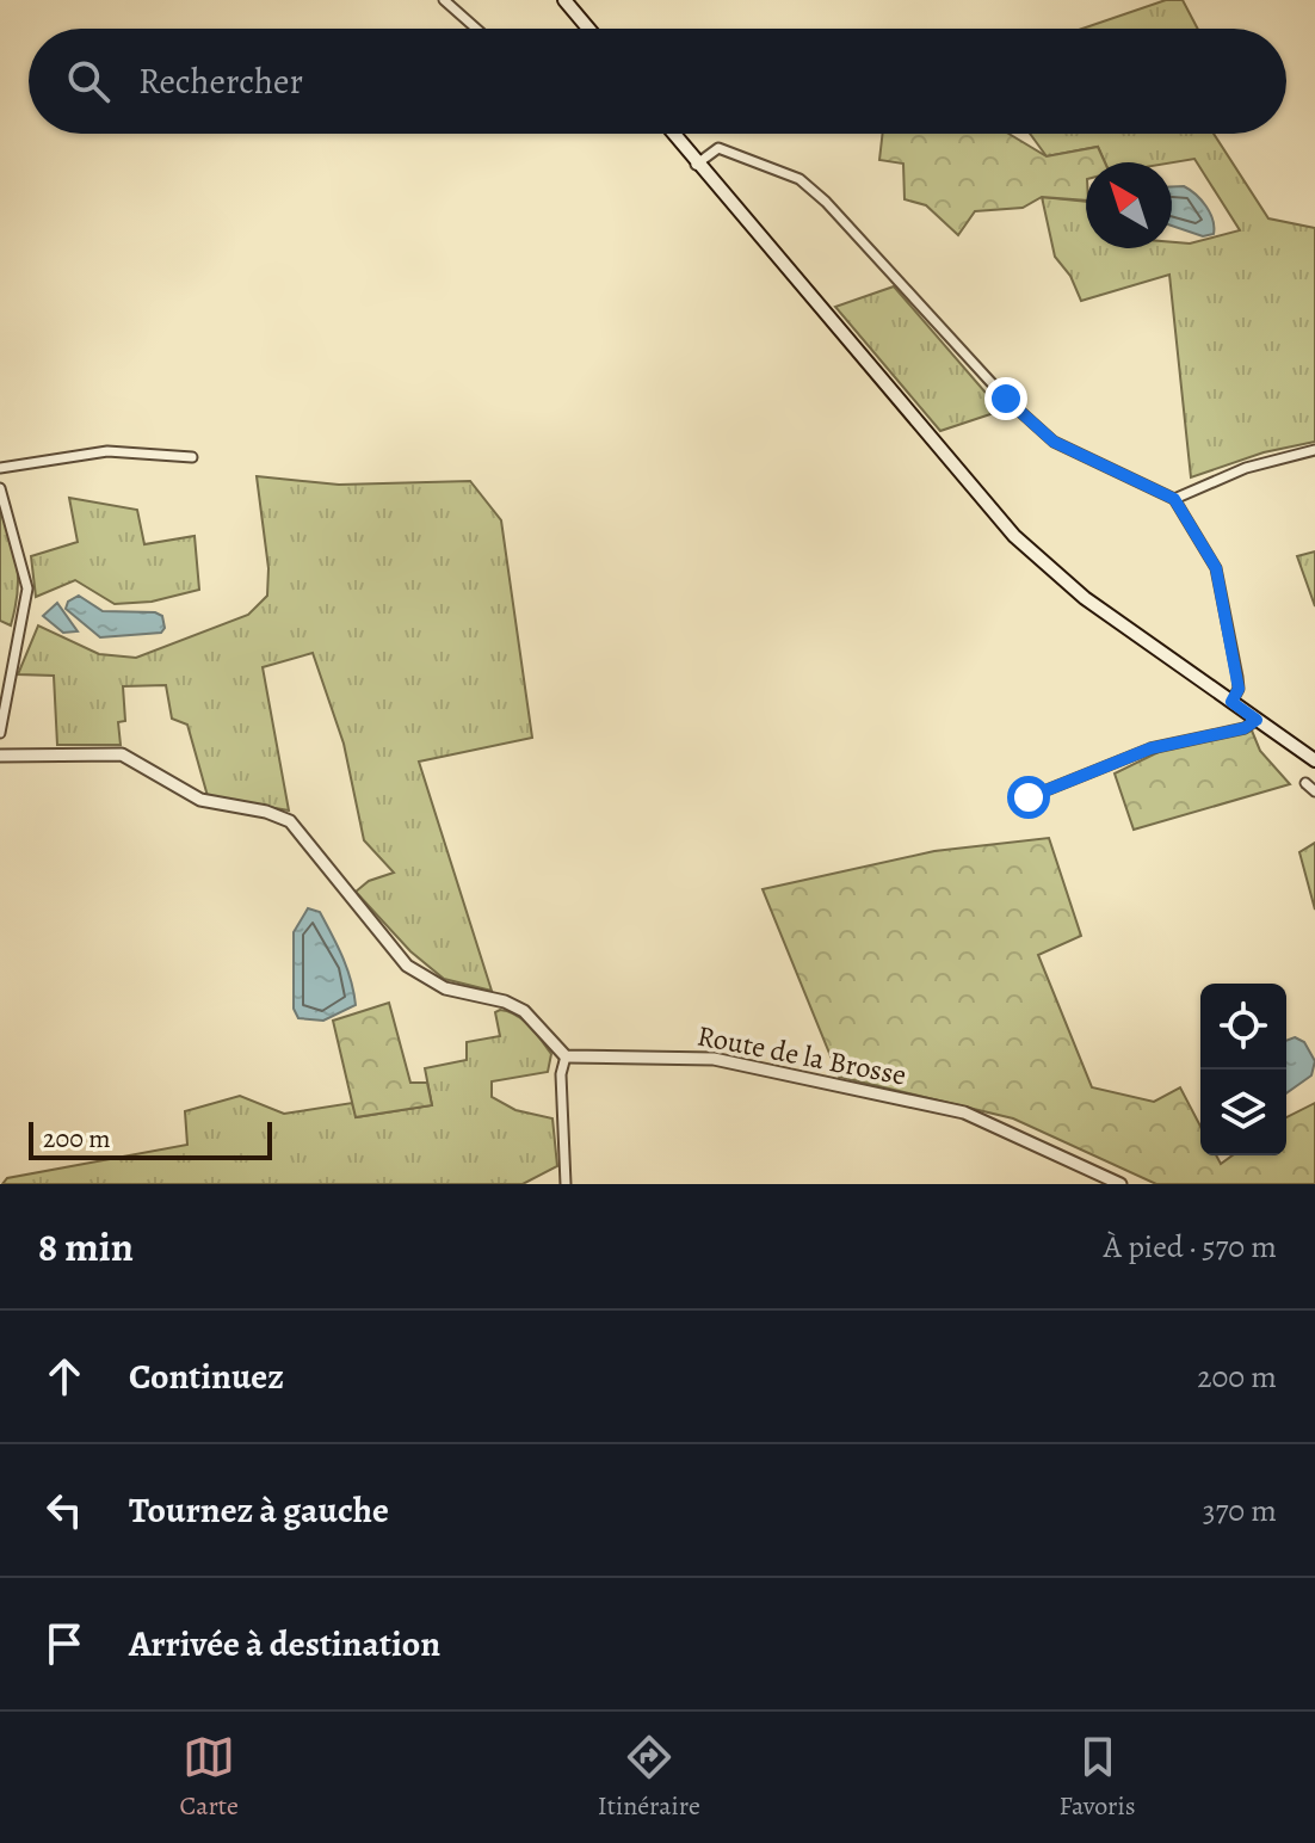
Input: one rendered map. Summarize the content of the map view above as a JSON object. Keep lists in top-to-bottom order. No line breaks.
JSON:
{"streets":{"street":["Route de la Brosse"]},"scale_bar":"200 m","north":"top left","page":{"search":"Rechercher","scale":"200 m","heading":["8 min","À pied · 570 m"],"list":[["Continuez","200 m"],["Tournez à gauche","370 m"],"Arrivée à destination"],"nav":["Carte","Itinéraire","Favoris"]}}
